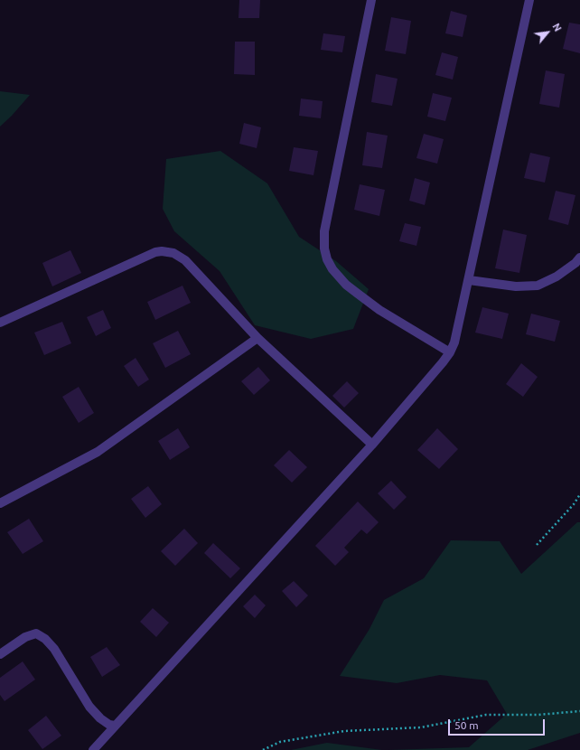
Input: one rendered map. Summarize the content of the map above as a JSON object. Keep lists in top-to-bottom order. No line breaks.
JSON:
{"scale_bar":"50 m","north":"top right"}
